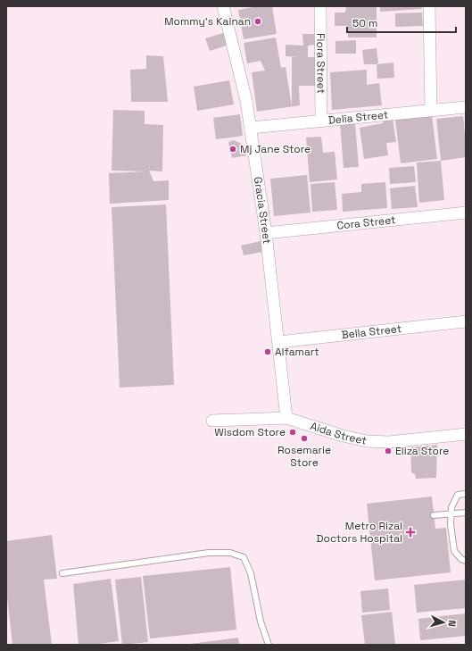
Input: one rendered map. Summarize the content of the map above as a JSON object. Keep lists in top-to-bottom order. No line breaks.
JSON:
{"streets":{"street":["Flora Street","Delia Street","Gracia Street","Cora Street","Bella Street","Aida Street"]},"crossings":[["Flora Street","Delia Street"],["Delia Street","Gracia Street"],["Gracia Street","Cora Street"],["Gracia Street","Bella Street"],["Gracia Street","Aida Street"]],"places":{"other":["Mommy's Kainan","Mj Jane Store","Alfamart","Wisdom Store","Rosemarie Store","Eliza Store"],"health":["Metro Rizal Doctors Hospital"]},"scale_bar":"50 m","north":"right"}
